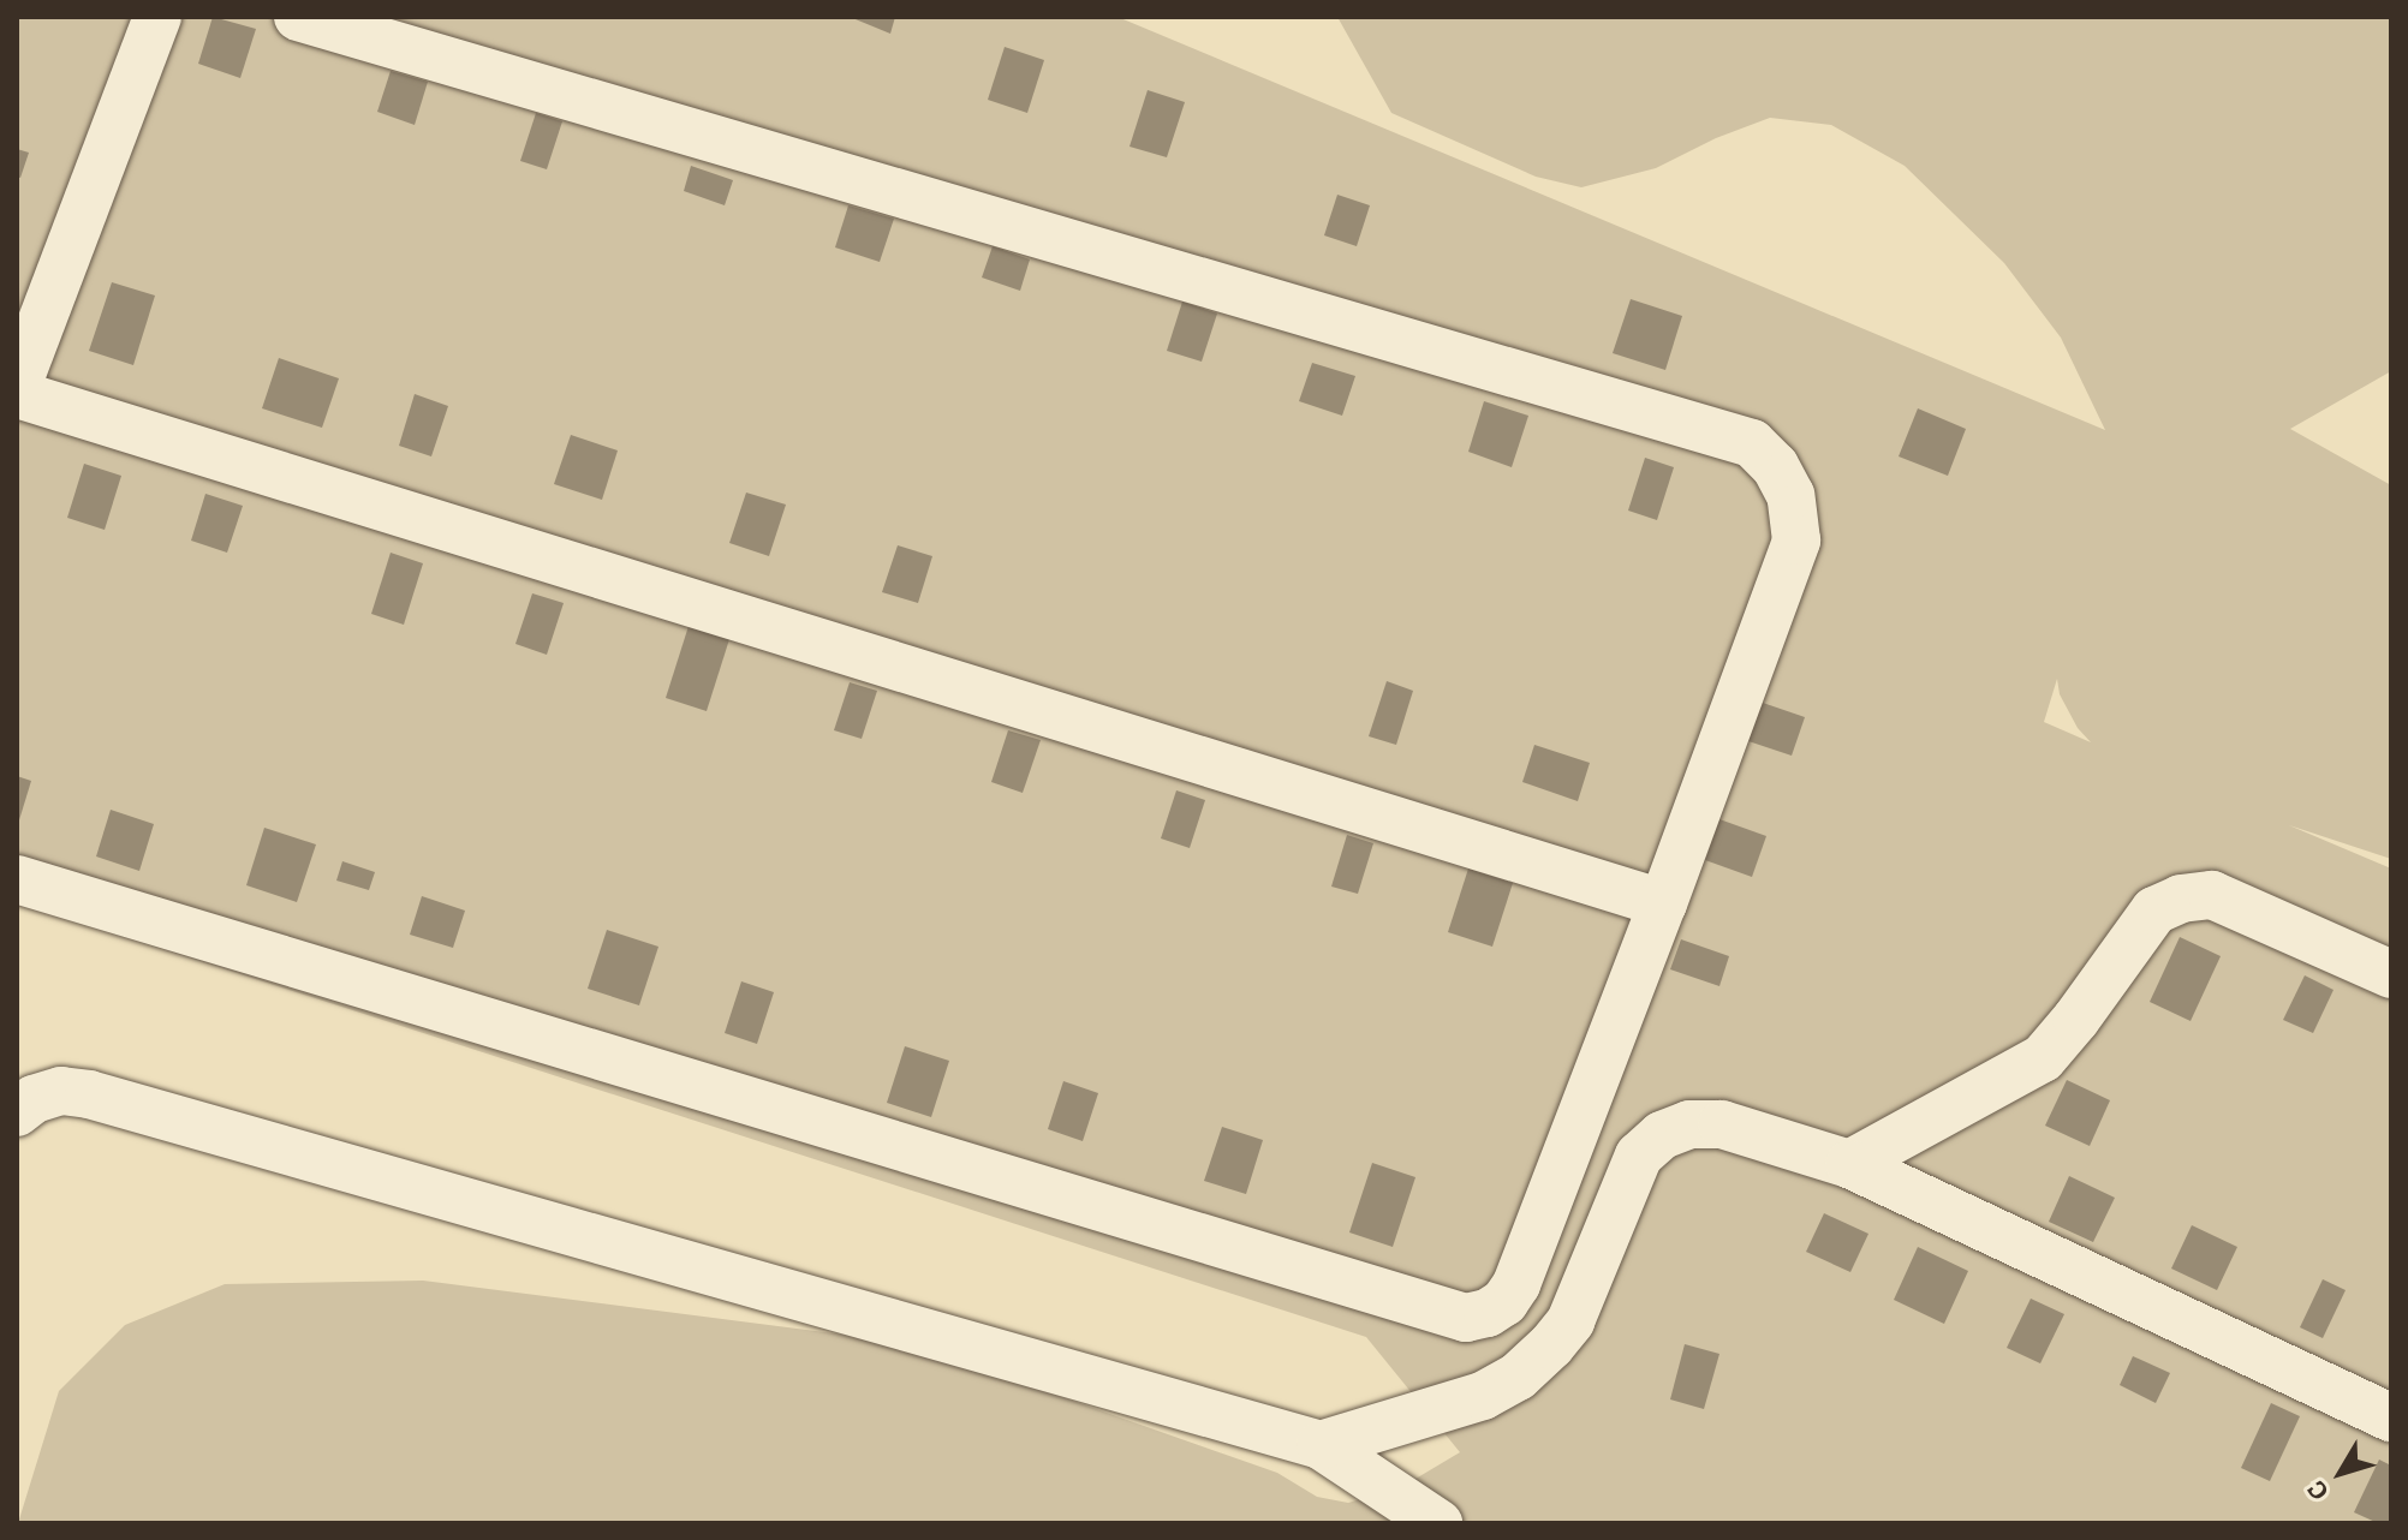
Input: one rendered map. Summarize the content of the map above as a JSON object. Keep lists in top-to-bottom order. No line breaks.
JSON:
{"north":"bottom left"}
